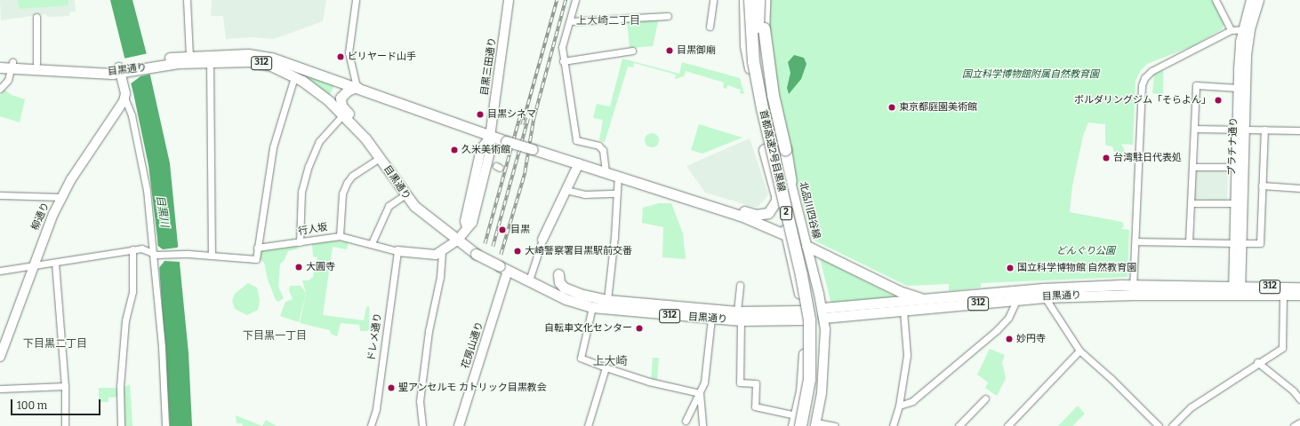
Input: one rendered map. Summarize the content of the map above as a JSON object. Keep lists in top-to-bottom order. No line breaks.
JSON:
{"streets":{"highway":["首都高速2号目黒線","2"],"main road":["312","目黒三田通り","目黒通り","プラチナ通り","北品川四谷線","柳通り","花房山通り"],"street":["行人坂","ドレメ通り"]},"crossings":[["目黒三田通り","目黒通り"],["目黒通り","プラチナ通り"],["目黒通り","北品川四谷線"],["目黒通り","花房山通り"],["首都高速2号目黒線","北品川四谷線"],["行人坂","ドレメ通り"]],"districts":["上大崎二丁目","下目黒一丁目","下目黒二丁目","上大崎"],"water":["目黒川"],"parks":["国立科学博物館附属自然教育園","どんぐり公園"],"places":["目黒御廟","ビリヤード山手","ボルダリングジム「そらよん」","東京都庭園美術館","目黒シネマ","久米美術館","台湾駐日代表処","目黒","大崎警察署目黒駅前交番","大圓寺","国立科学博物館 自然教育園","自転車文化センター","妙円寺","聖アンセルモ カトリック目黒教会"],"scale_bar":"100 m"}
